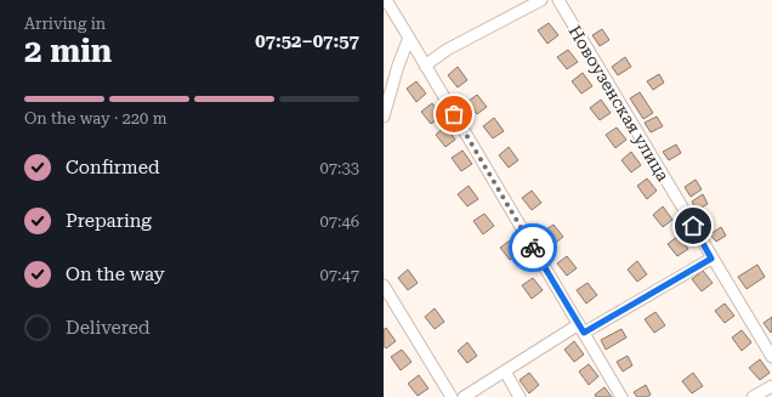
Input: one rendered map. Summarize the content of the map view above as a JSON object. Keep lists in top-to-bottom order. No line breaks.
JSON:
{"streets":{"street":["Новоузенская улица"]},"page":{"heading":["2 min","Arriving in","07:52–07:57"],"bar":"On the way · 220 m","list":[["Confirmed","07:33"],["Preparing","07:46"],["On the way","07:47"],"Delivered"]}}
